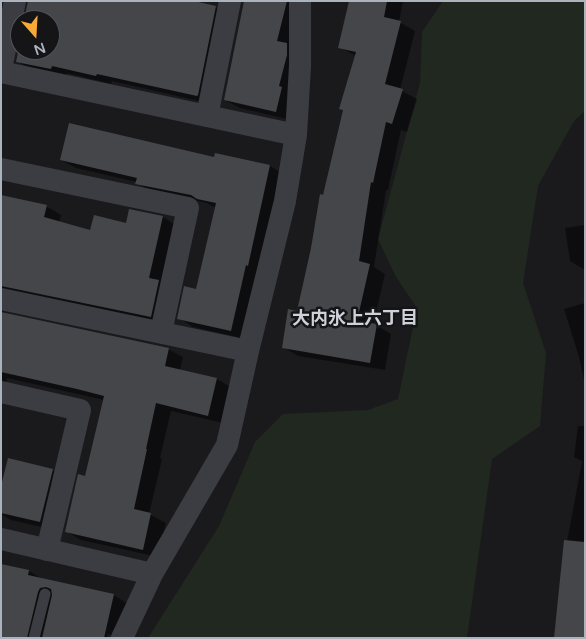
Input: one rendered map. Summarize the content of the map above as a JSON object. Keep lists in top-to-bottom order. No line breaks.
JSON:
{"districts":["大内氷上六丁目"],"north":"bottom"}
